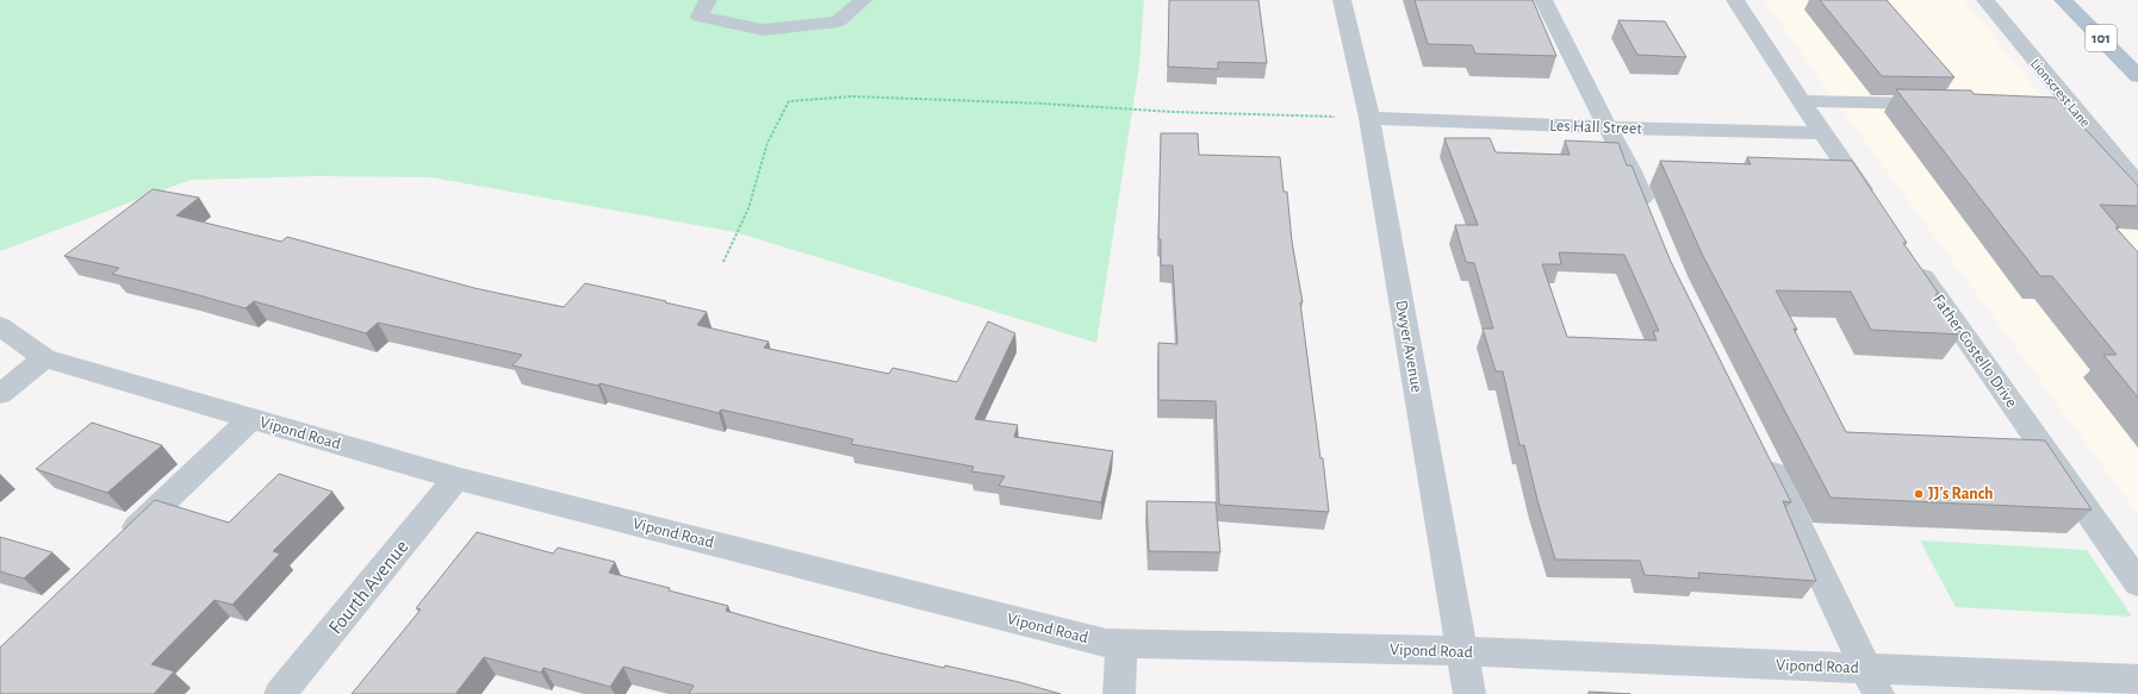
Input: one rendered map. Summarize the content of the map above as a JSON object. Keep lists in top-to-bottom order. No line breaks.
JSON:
{"streets":{"main road":["101"],"street":["Lionscrest Lane","Les Hall Street","Dwyer Avenue","Father Costello Drive","Vipond Road","Fourth Avenue"]},"crossings":[["Les Hall Street","Dwyer Avenue"],["Dwyer Avenue","Vipond Road"],["Vipond Road","Fourth Avenue"]],"places":["JJ's Ranch"]}
